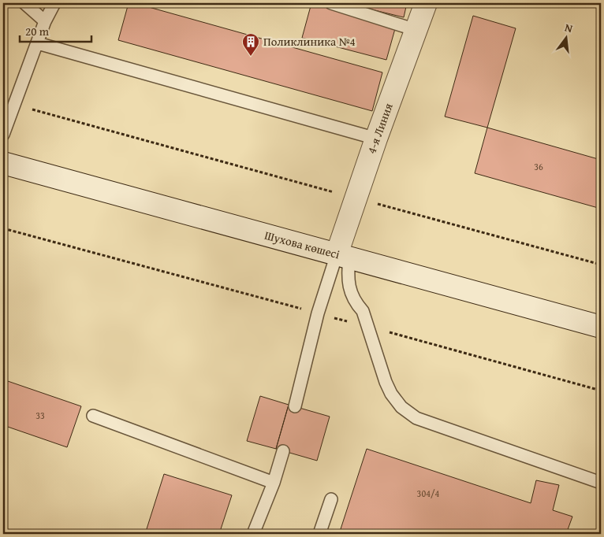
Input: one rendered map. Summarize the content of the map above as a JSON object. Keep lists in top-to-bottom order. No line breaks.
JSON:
{"streets":{"street":["4-я Линия","Шухова көшесі"]},"crossings":[["4-я Линия","Шухова көшесі"]],"places":{"building":["Поликлиника №4"]},"house_numbers":["36","33","304/4"],"scale_bar":"20 m","north":"top"}
